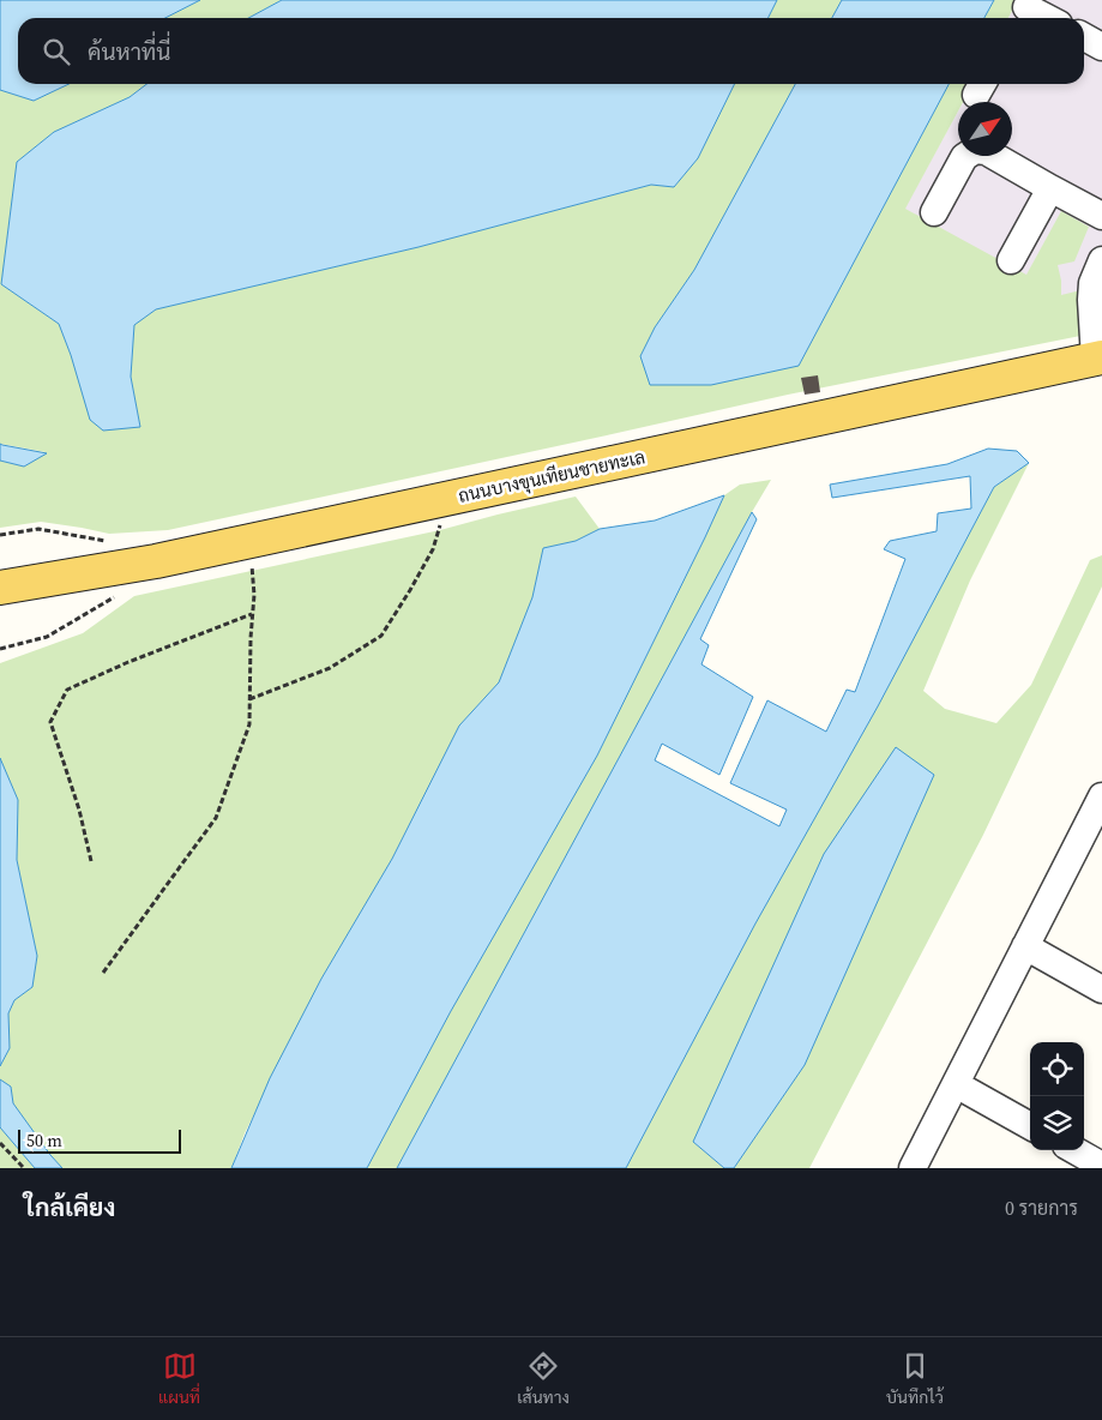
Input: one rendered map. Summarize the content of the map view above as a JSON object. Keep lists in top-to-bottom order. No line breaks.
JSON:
{"streets":{"main road":["ถนนบางขุนเทียนชายทะเล"]},"scale_bar":"50 m","north":"top right","page":{"search":"ค้นหาที่นี่","scale":"50 m","heading":["ใกล้เคียง","0 รายการ"],"nav":["แผนที่","เส้นทาง","บันทึกไว้"]}}
